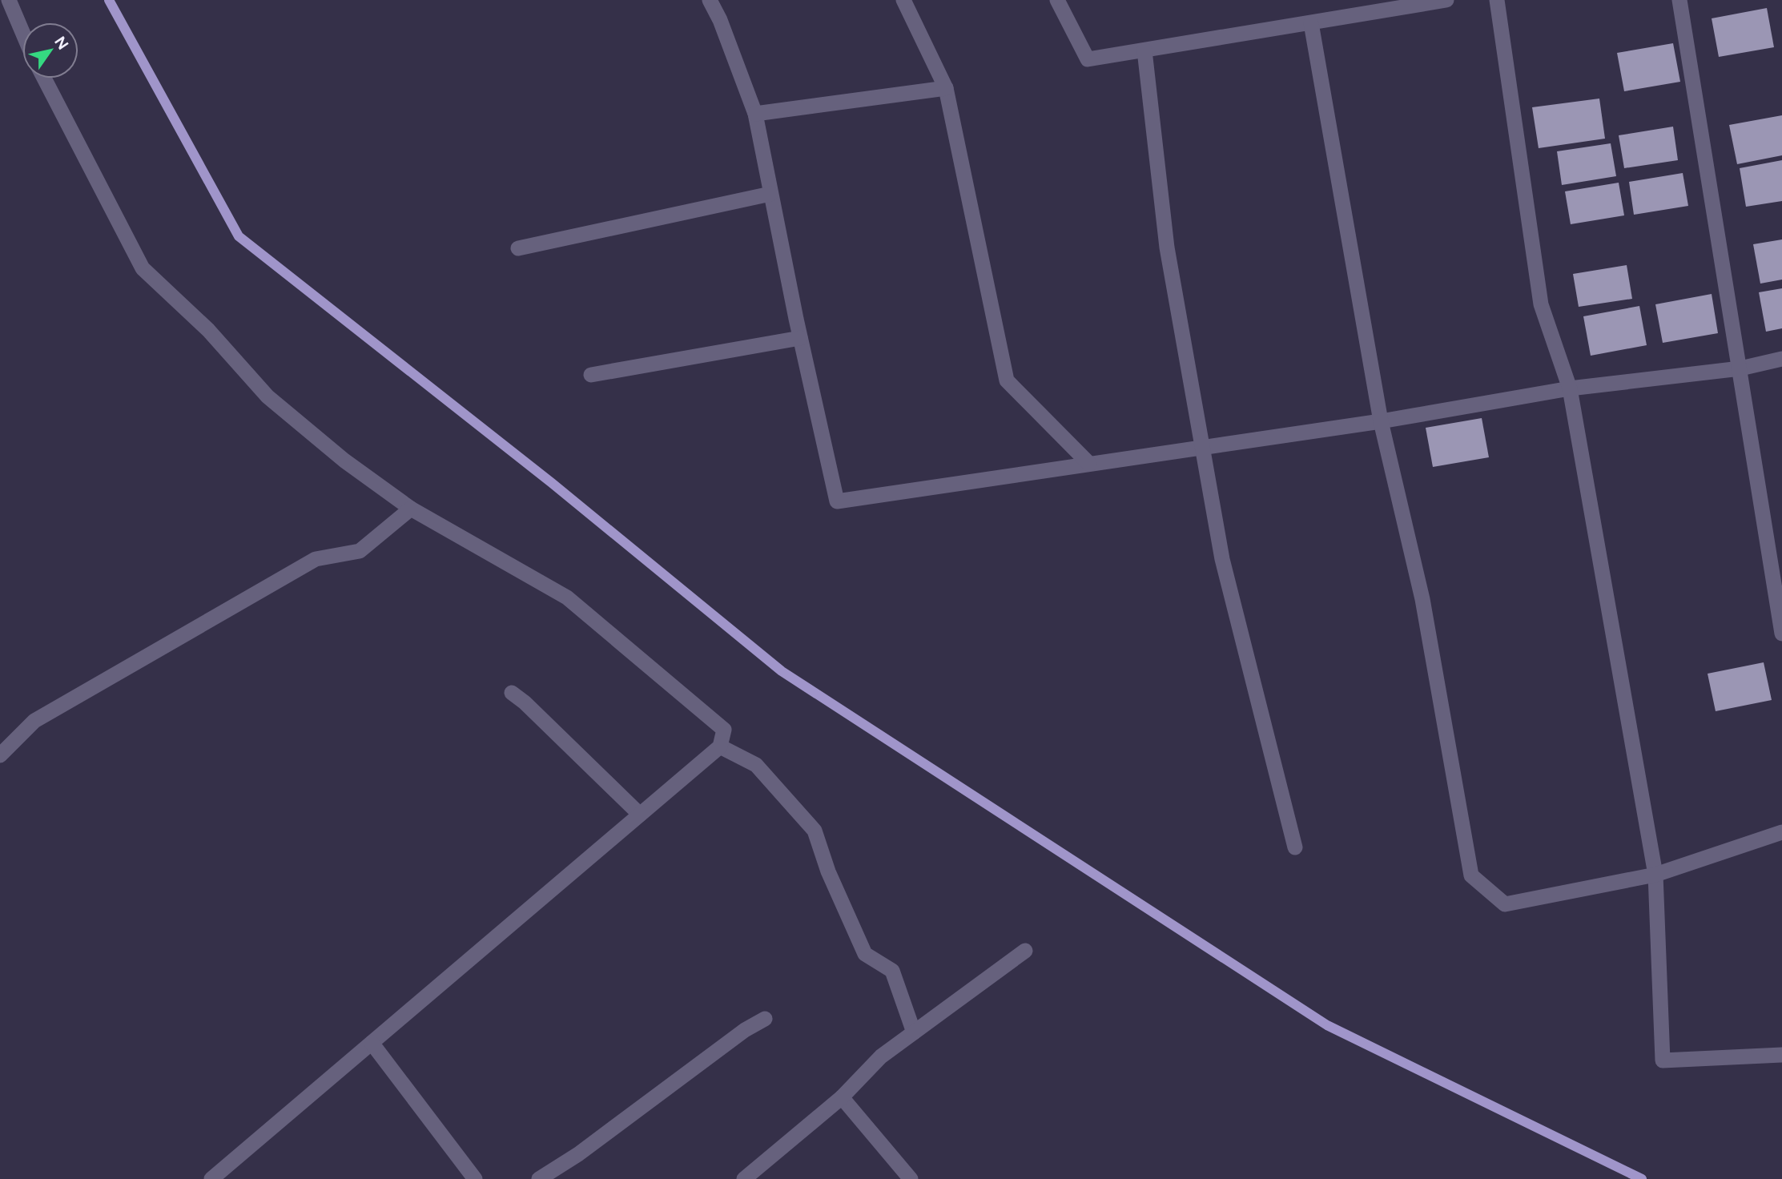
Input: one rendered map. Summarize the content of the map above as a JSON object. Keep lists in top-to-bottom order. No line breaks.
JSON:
{"north":"top right"}
